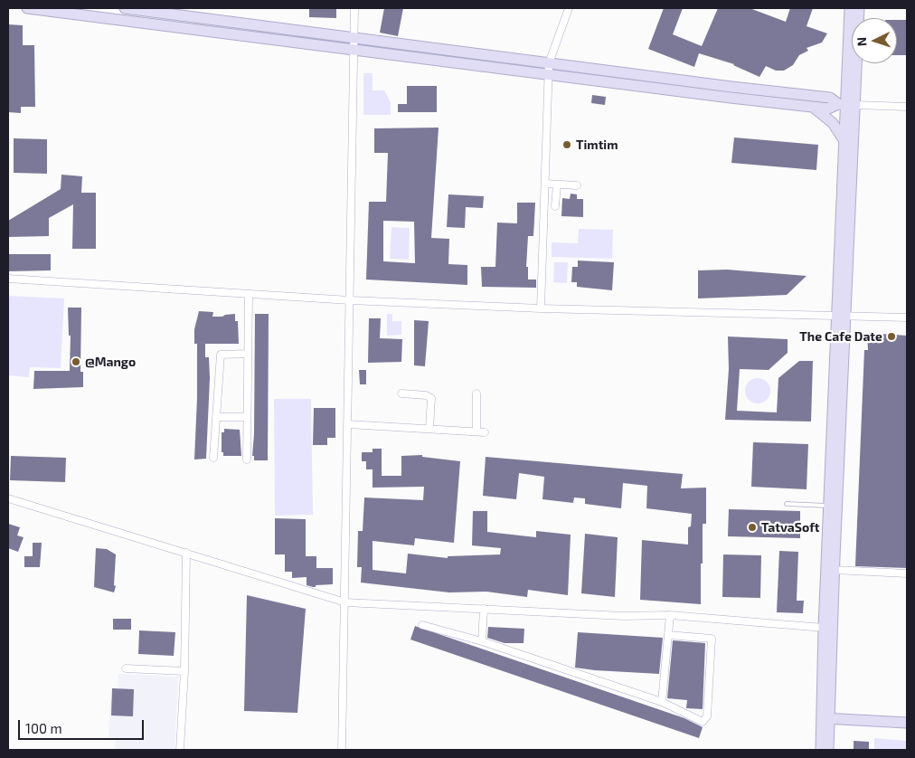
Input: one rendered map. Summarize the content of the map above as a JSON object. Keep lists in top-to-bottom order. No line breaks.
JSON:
{"places":["Timtim","The Cafe Date","@Mango","TatvaSoft"],"scale_bar":"100 m","north":"left"}
